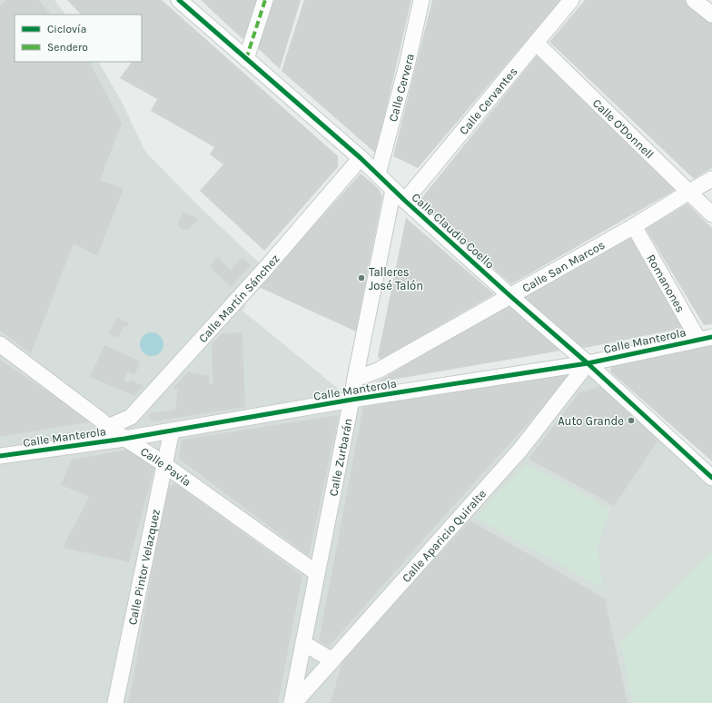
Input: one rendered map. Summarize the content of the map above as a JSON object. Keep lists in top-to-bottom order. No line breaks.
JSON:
{"streets":{"street":["Calle Cervera","Calle Cervantes","Calle O'Donnell","Calle Claudio Coello","Calle San Marcos","Romanones","Calle Martín Sánchez","Calle Manterola","Calle Zurbarán","Calle Pavía","Calle Aparicio Quiralte","Calle Pintor Velazquez"]},"crossings":[["Calle Cervera","Calle Claudio Coello"],["Calle Cervantes","Calle O'Donnell"],["Calle Cervantes","Calle Claudio Coello"],["Calle O'Donnell","Calle San Marcos"],["Calle Claudio Coello","Calle San Marcos"],["Calle Claudio Coello","Calle Martín Sánchez"],["Calle Claudio Coello","Calle Manterola"],["Calle Claudio Coello","Calle Zurbarán"],["Calle Claudio Coello","Calle Aparicio Quiralte"],["Calle San Marcos","Romanones"],["Calle San Marcos","Calle Zurbarán"],["Romanones","Calle Manterola"],["Calle Martín Sánchez","Calle Pavía"],["Calle Manterola","Calle Zurbarán"],["Calle Manterola","Calle Pavía"],["Calle Manterola","Calle Aparicio Quiralte"],["Calle Manterola","Calle Pintor Velazquez"],["Calle Zurbarán","Calle Pavía"],["Calle Zurbarán","Calle Aparicio Quiralte"],["Calle Pavía","Calle Pintor Velazquez"]],"places":["Talleres José Talón","Auto Grande"],"legend":["Ciclovía","Sendero"]}
